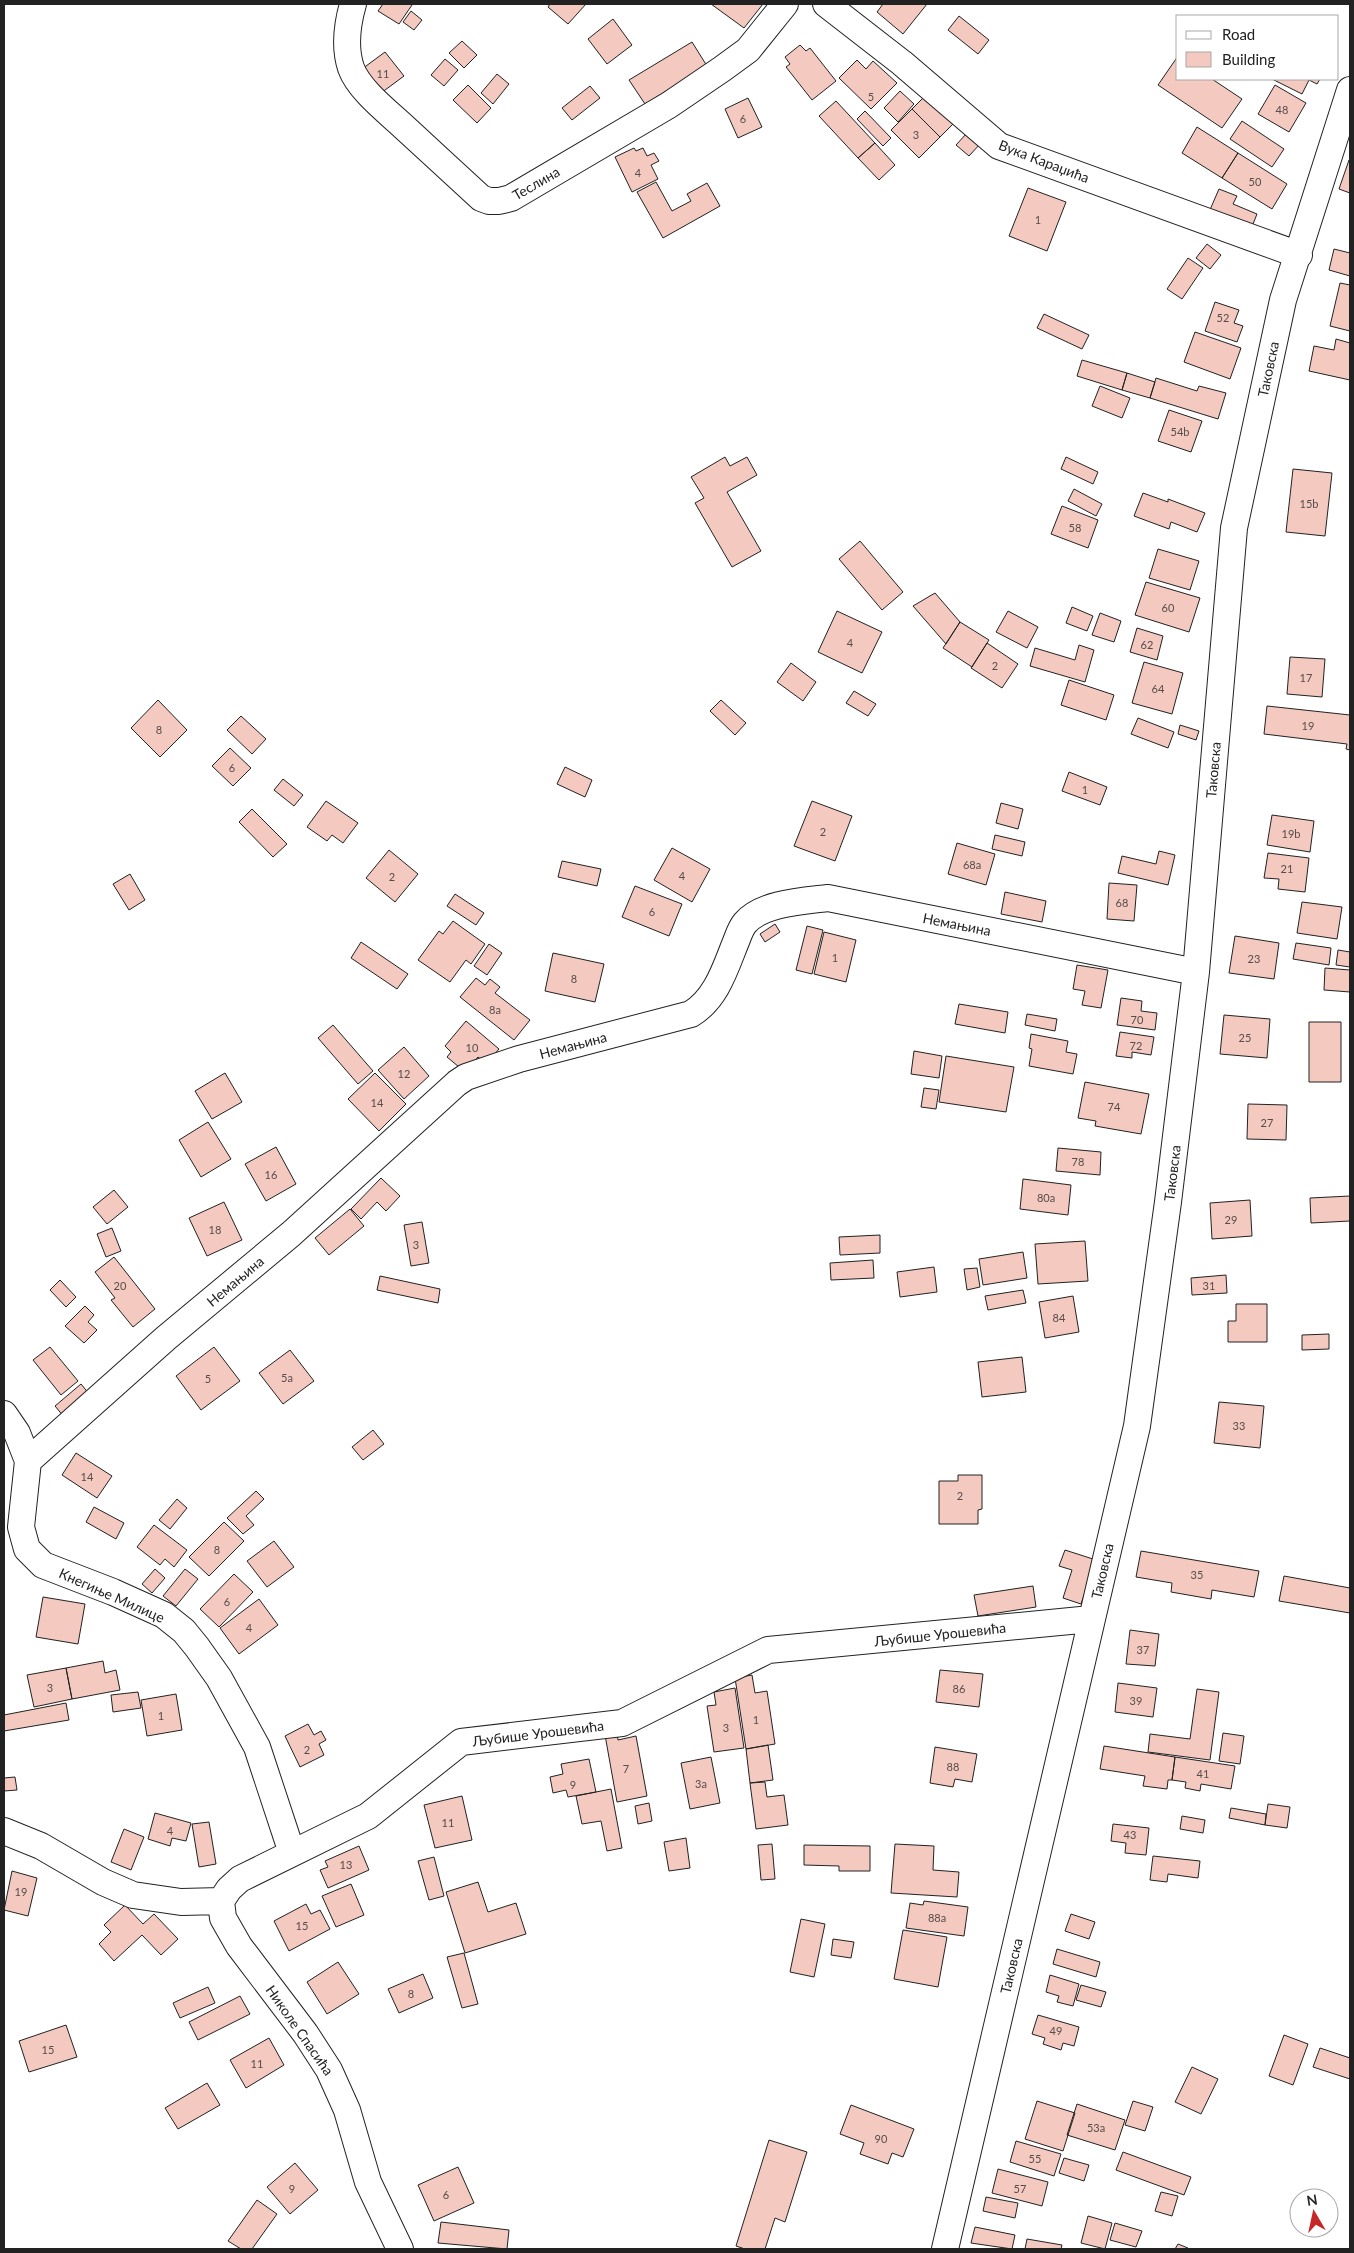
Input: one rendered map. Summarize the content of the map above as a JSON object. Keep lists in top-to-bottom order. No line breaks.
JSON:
{"streets":{"street":["Вука Караџића","Теслина","Таковска","Немањина","Кнегиње Милице","Љубише Урошевића","Николе Спасића"]},"crossings":[["Вука Караџића","Таковска"],["Таковска","Немањина"],["Таковска","Љубише Урошевића"],["Немањина","Кнегиње Милице"],["Кнегиње Милице","Љубише Урошевића"],["Љубише Урошевића","Николе Спасића"]],"house_numbers":["11","5","48","6","3","4","50","1","52","54b","15b","58","60","4","62","2","17","64","19","8","6","1","2","19b","68a","21","4","2","68","6","1","23","8","8a","70","25","72","10","12","14","74","27","78","16","80a","29","18","3","20","31","84","5a","5","33","14","2","8","35","6","4","37","3","86","39","1","1","3","2","88","7","41","3a","9","11","4","43","13","19","88a","15","8","49","15","11","53a","90","55","9","57","6"],"legend":["Road","Building"],"north":"top"}
